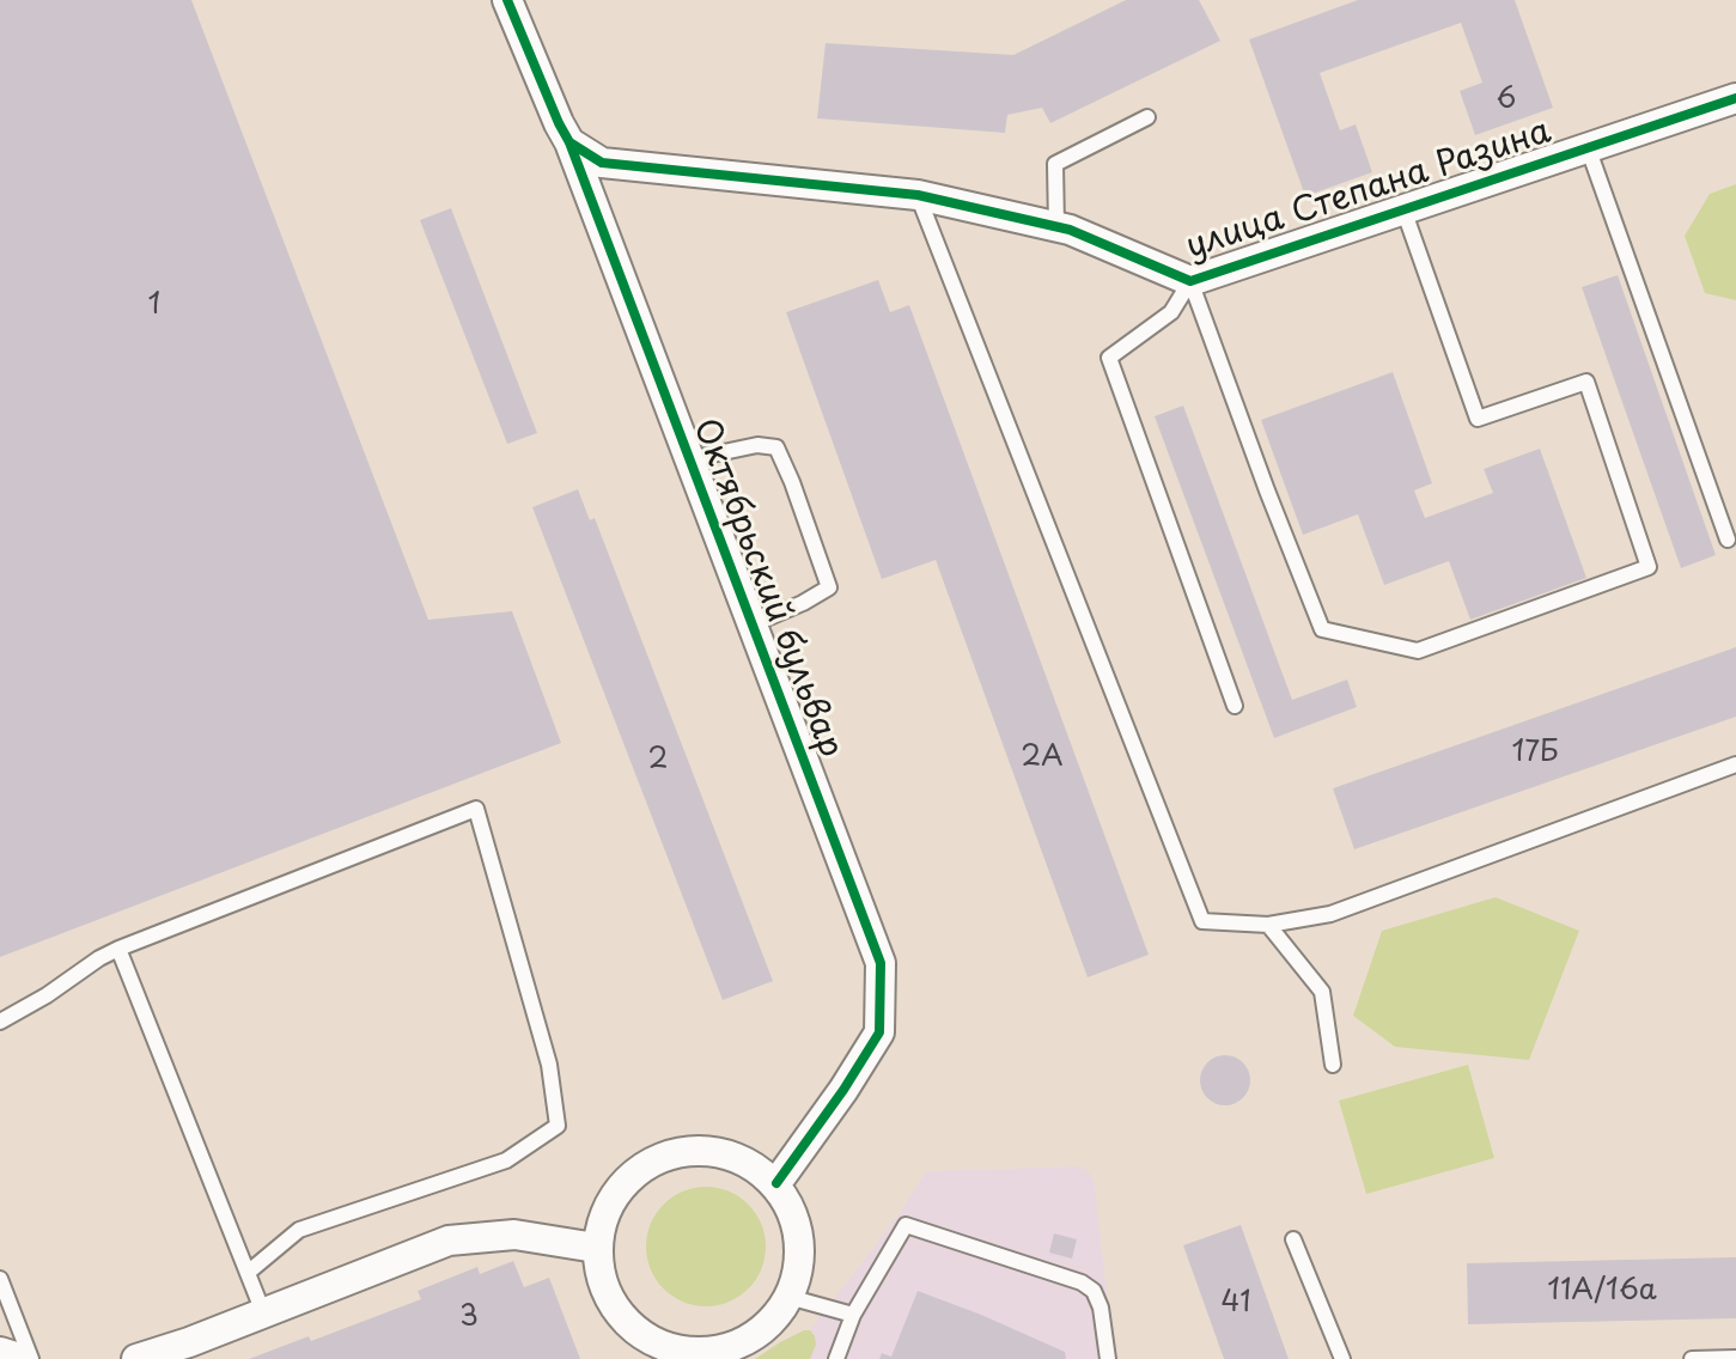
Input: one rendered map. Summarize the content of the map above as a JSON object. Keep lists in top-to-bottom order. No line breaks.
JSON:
{"streets":{"street":["улица Степана Разина","Октябрьский бульвар"]},"crossings":[["улица Степана Разина","Октябрьский бульвар"]],"house_numbers":["6","1","17Б","2А","2","11А/16а","41","3"]}
